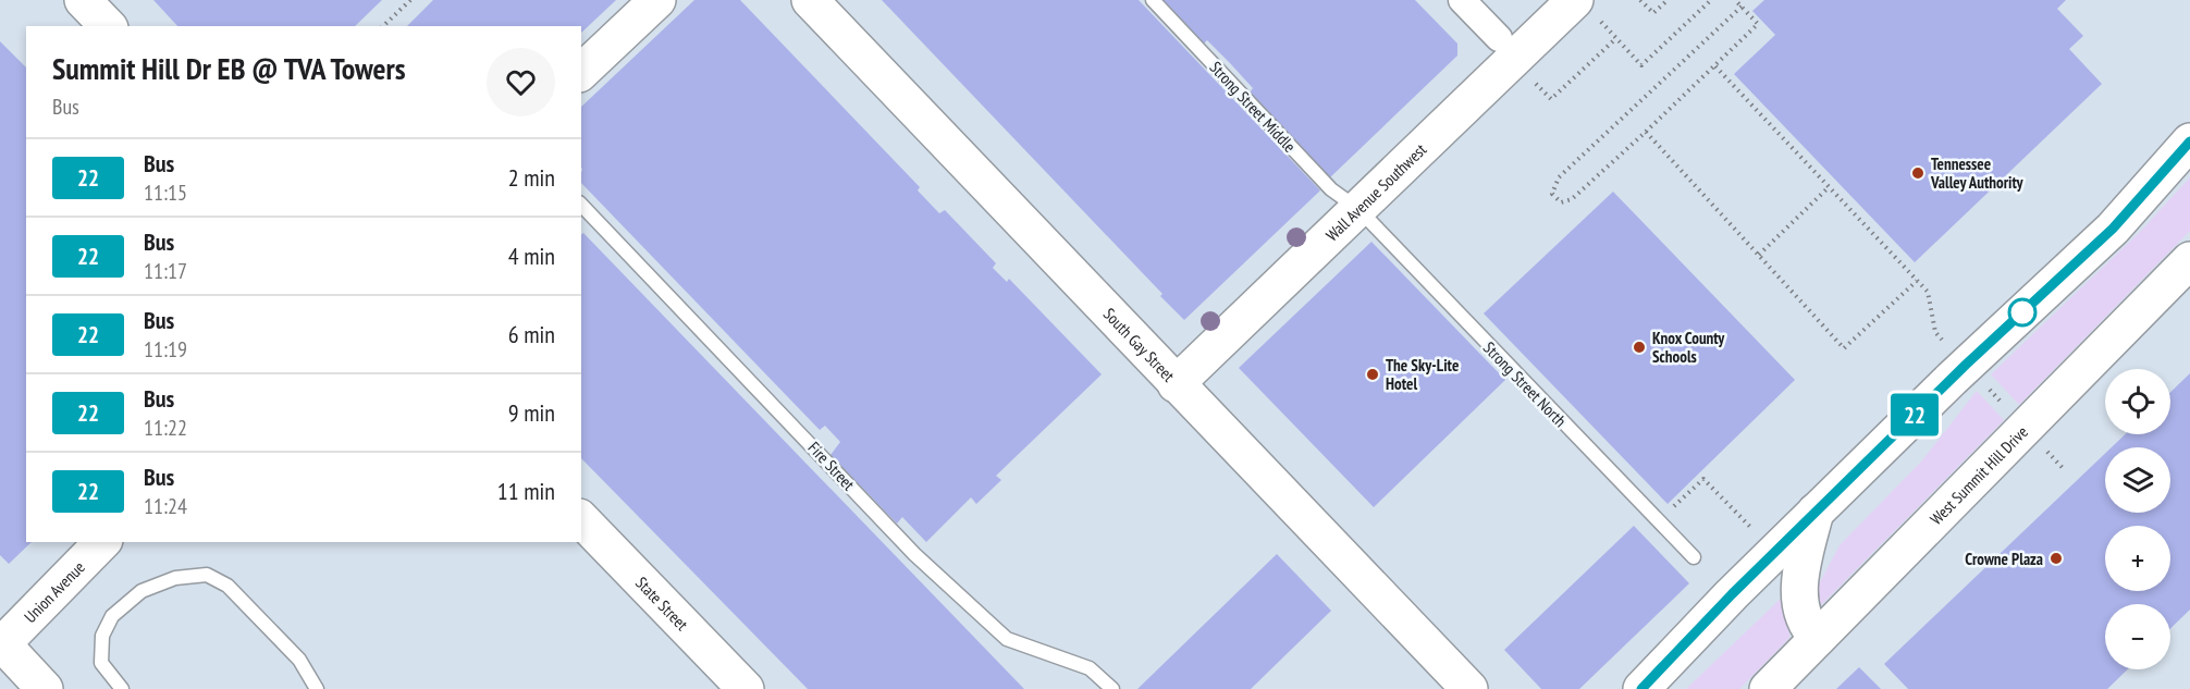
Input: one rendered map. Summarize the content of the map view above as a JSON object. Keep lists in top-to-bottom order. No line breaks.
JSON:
{"streets":{"main road":["Wall Avenue Southwest","South Gay Street","West Summit Hill Drive","Union Avenue","State Street"],"lane":["Strong Street Middle","Strong Street North","Fire Street"]},"crossings":[["Strong Street Middle","Wall Avenue Southwest"],["Strong Street Middle","Strong Street North"],["Wall Avenue Southwest","South Gay Street"],["Wall Avenue Southwest","Strong Street North"]],"places":["Tennessee Valley Authority","Knox County Schools","The Sky-Lite Hotel","Crowne Plaza"],"lines":["bus line 22"],"page":{"on_map":"22","heading":["Summit Hill Dr EB @ TVA Towers","Bus"],"list":[{"mark":"22","name":"Bus","note":"11:15","value":"2 min"},{"mark":"22","name":"Bus","note":"11:17","value":"4 min"},{"mark":"22","name":"Bus","note":"11:19","value":"6 min"},{"mark":"22","name":"Bus","note":"11:22","value":"9 min"},{"mark":"22","name":"Bus","note":"11:24","value":"11 min"}],"map_buttons":["+","−"]}}
